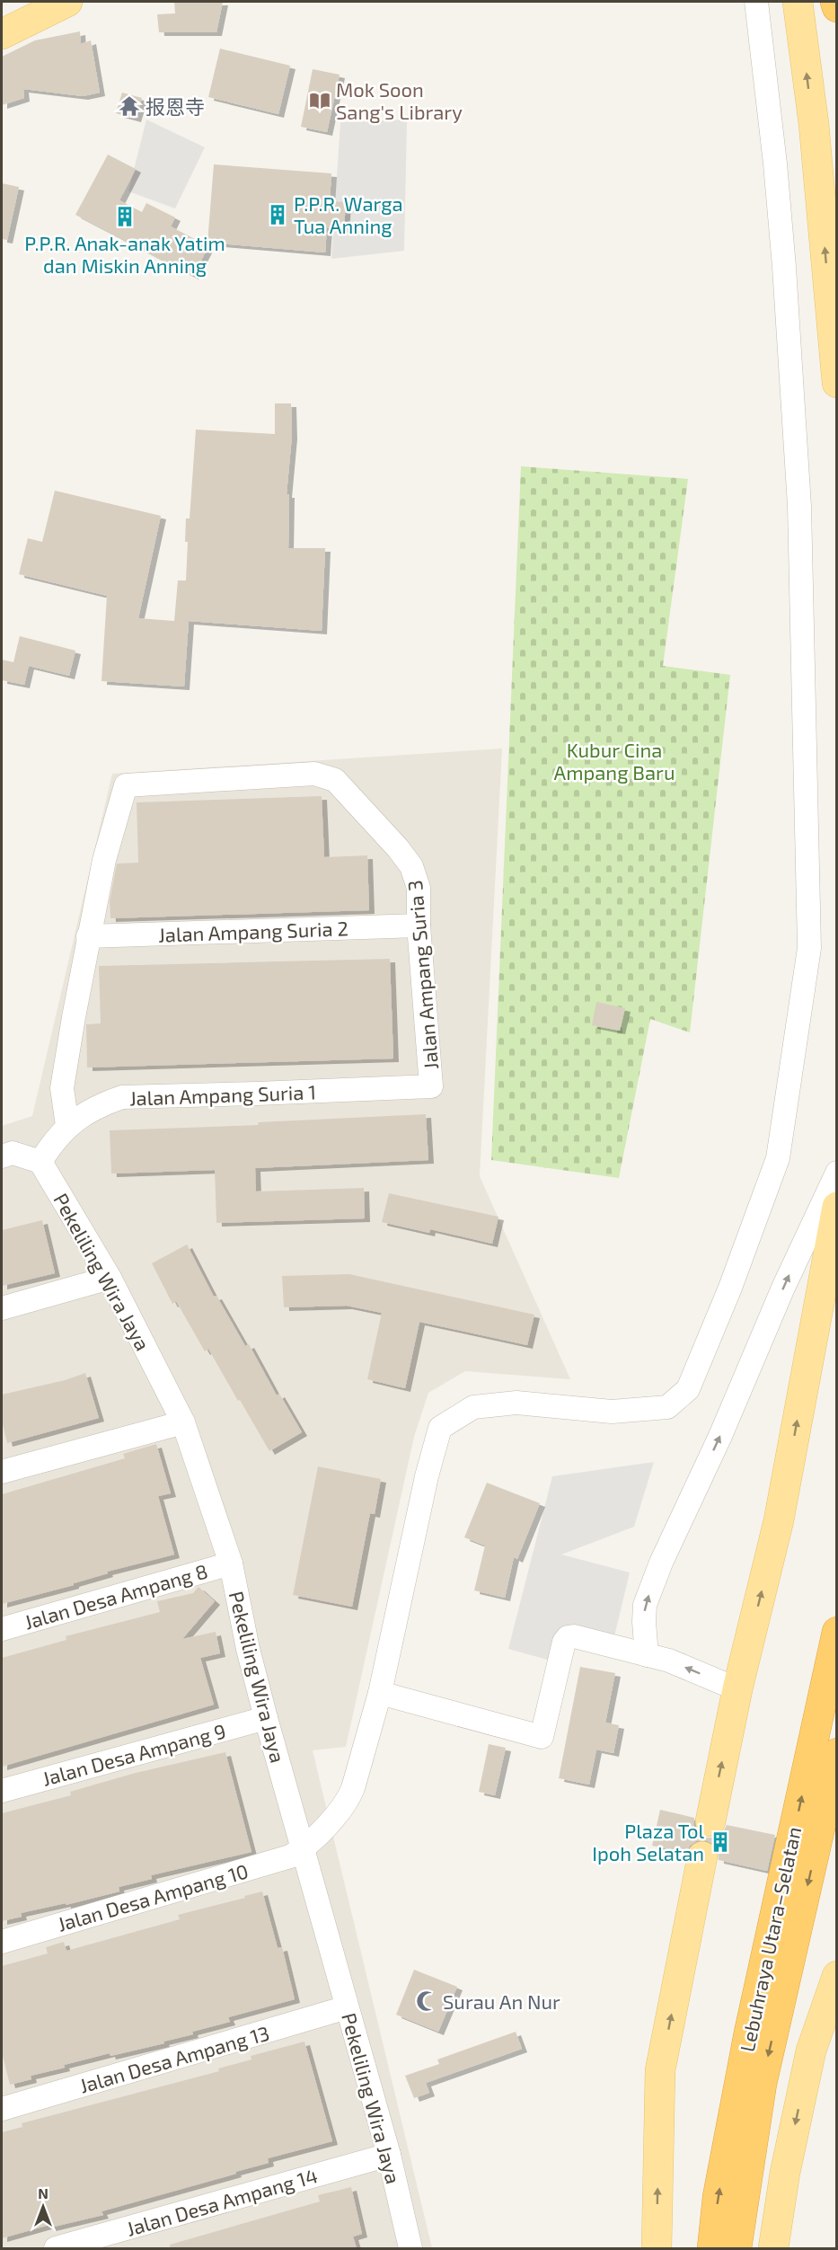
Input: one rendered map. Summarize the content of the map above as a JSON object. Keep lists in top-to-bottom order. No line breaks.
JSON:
{"streets":{"highway":["Lebuhraya Utara–Selatan"],"street":["Jalan Ampang Suria 2","Jalan Ampang Suria 3","Jalan Ampang Suria 1","Pekeliling Wira Jaya","Jalan Desa Ampang 8","Jalan Desa Ampang 9","Jalan Desa Ampang 10","Jalan Desa Ampang 13","Jalan Desa Ampang 14"]},"crossings":[["Jalan Ampang Suria 2","Jalan Ampang Suria 3"],["Jalan Ampang Suria 3","Jalan Ampang Suria 1"],["Jalan Ampang Suria 1","Pekeliling Wira Jaya"],["Pekeliling Wira Jaya","Jalan Desa Ampang 8"],["Pekeliling Wira Jaya","Jalan Desa Ampang 9"],["Pekeliling Wira Jaya","Jalan Desa Ampang 10"],["Pekeliling Wira Jaya","Jalan Desa Ampang 13"],["Pekeliling Wira Jaya","Jalan Desa Ampang 14"]],"parks":["Kubur Cina Ampang Baru"],"places":{"library":["Mok Soon Sang's Library"],"temple":["报恩寺"],"building":["P.P.R. Warga Tua Anning","P.P.R. Anak-anak Yatim dan Miskin Anning","Plaza Tol Ipoh Selatan"],"mosque":["Surau An Nur"]},"north":"top"}
